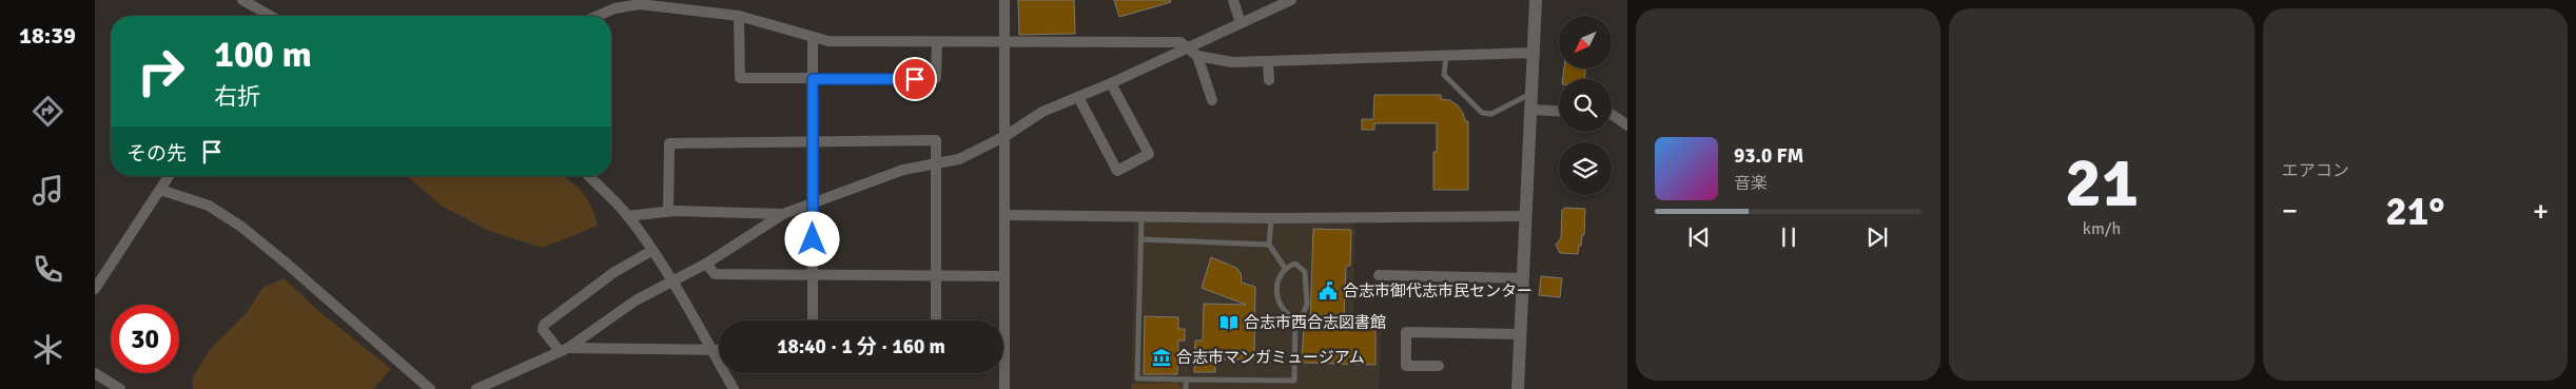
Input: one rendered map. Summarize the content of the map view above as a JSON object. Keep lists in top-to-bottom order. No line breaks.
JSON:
{"places":{"public building":["合志市御代志市民センター"],"library":["合志市西合志図書館"],"museum":["合志市マンガミュージアム"]},"north":"bottom left","page":{"tabs":"18:39","tile":[["21","km/h"],"エアコン"],"turn":["100 m","右折"],"then":"その先","song":["93.0 FM","音楽"],"heat":["−","21°","+"],"limit":"30","trip":"18:40 · 1 分 · 160 m"}}
